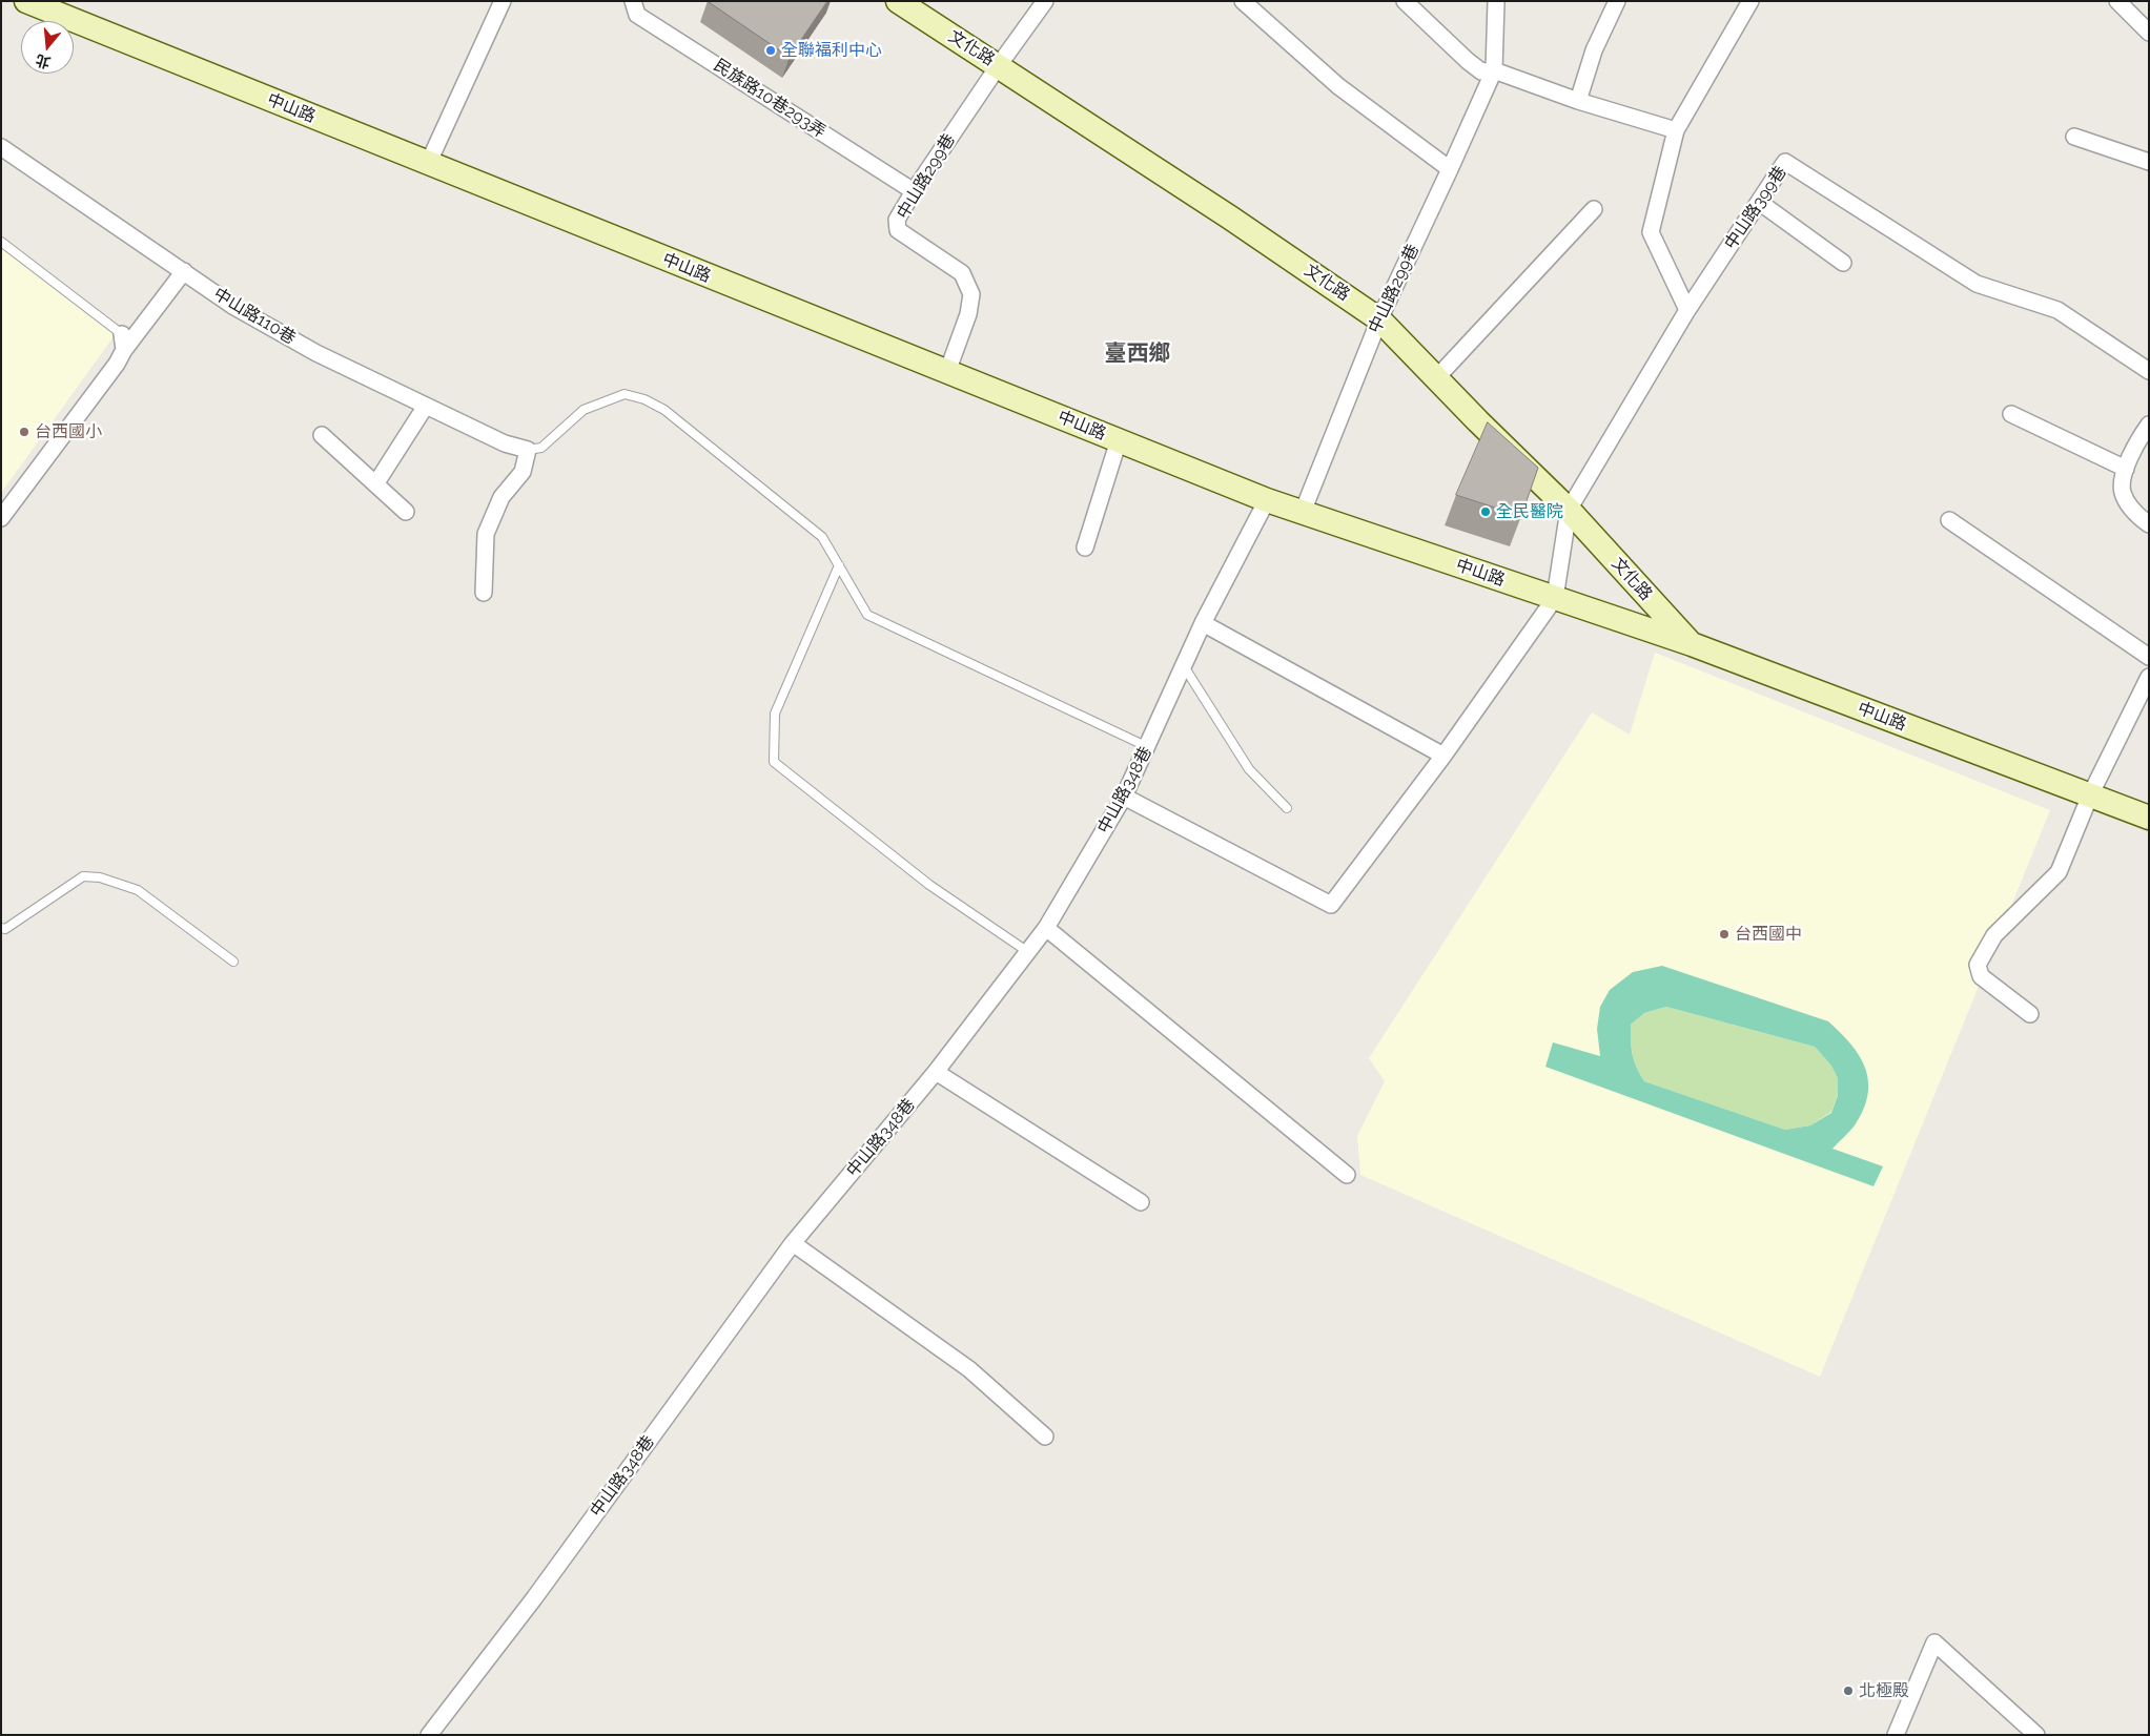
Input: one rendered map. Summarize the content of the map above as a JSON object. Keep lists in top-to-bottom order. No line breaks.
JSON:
{"streets":{"street":["文化路","民族路10巷293弄","中山路","中山路299巷","中山路399巷","中山路110巷","中山路348巷"]},"crossings":[["文化路","中山路"],["文化路","中山路299巷"],["文化路","中山路399巷"],["民族路10巷293弄","中山路299巷"],["中山路","中山路299巷"],["中山路","中山路399巷"],["中山路","中山路348巷"]],"districts":["臺西鄉"],"places":["全聯福利中心","台西國小","全民醫院","台西國中","北極殿"],"north":"bottom"}
